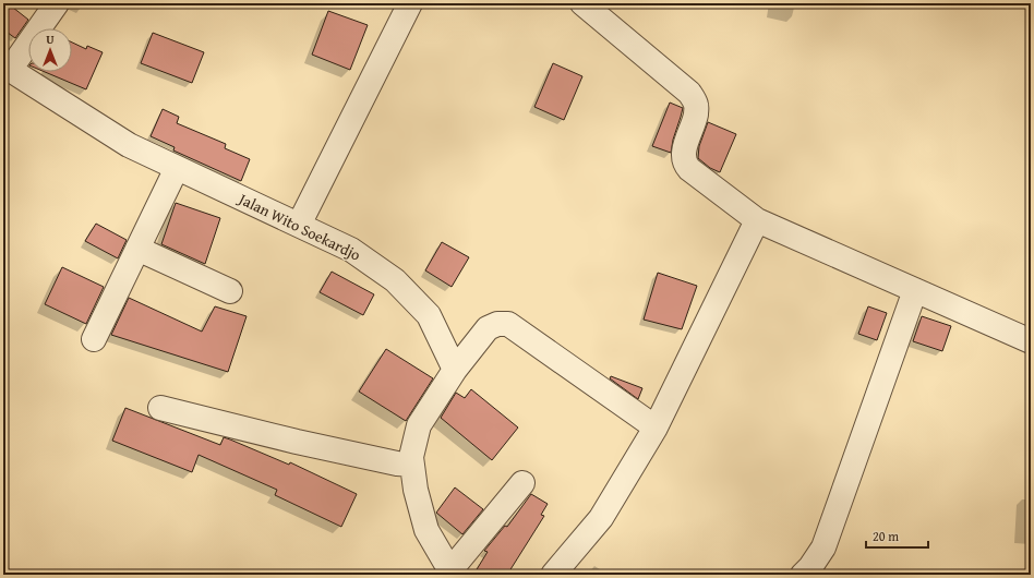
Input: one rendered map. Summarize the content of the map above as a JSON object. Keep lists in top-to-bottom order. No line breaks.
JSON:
{"streets":{"street":["Jalan Wito Soekardjo"]},"scale_bar":"20 m","north":"top"}
